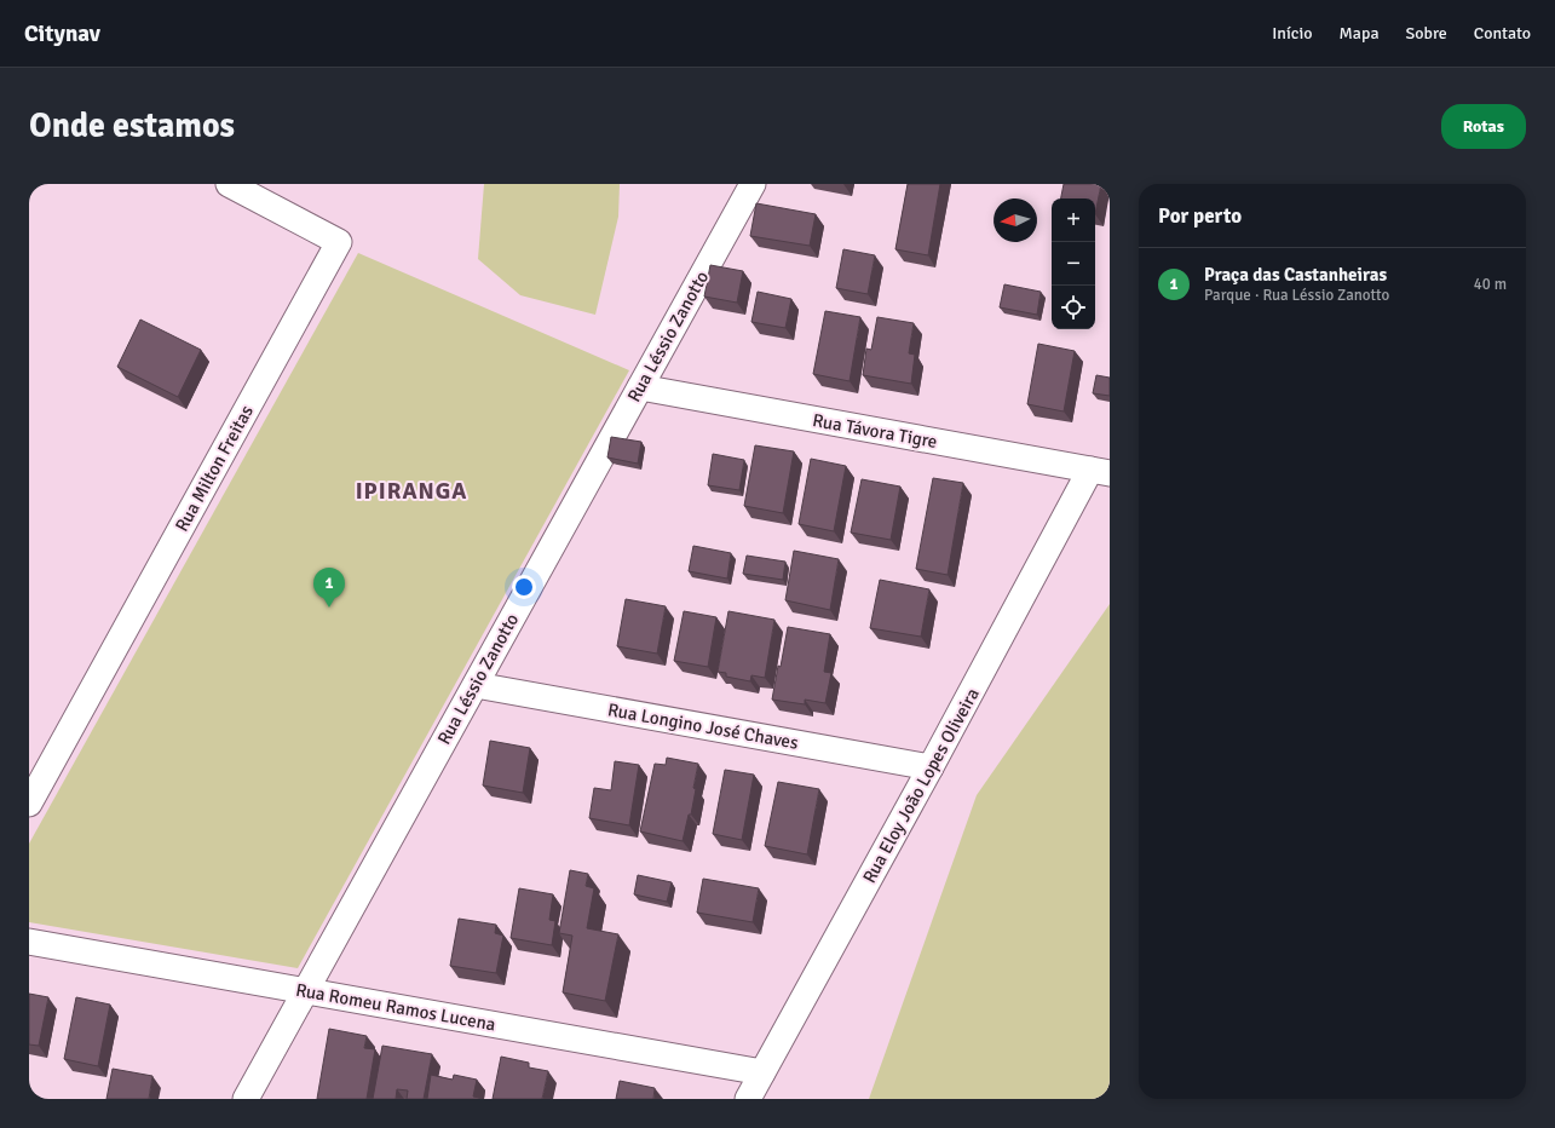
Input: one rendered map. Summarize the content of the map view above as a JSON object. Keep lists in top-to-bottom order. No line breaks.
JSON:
{"streets":{"street":["Rua Léssio Zanotto","Rua Távora Tigre","Rua Milton Freitas","Rua Longino José Chaves","Rua Eloy João Lopes Oliveira","Rua Romeu Ramos Lucena"]},"crossings":[["Rua Léssio Zanotto","Rua Távora Tigre"],["Rua Léssio Zanotto","Rua Longino José Chaves"],["Rua Léssio Zanotto","Rua Romeu Ramos Lucena"],["Rua Távora Tigre","Rua Eloy João Lopes Oliveira"],["Rua Longino José Chaves","Rua Eloy João Lopes Oliveira"],["Rua Eloy João Lopes Oliveira","Rua Romeu Ramos Lucena"]],"districts":["IPIRANGA"],"north":"left","page":{"header":"Citynav","nav":["Início","Mapa","Sobre","Contato"],"buttons":"Rotas","title":"Onde estamos","heading":"Por perto","map_buttons":["+","−"],"list":[{"mark":"1","name":"Praça das Castanheiras","note":"Parque · Rua Léssio Zanotto","value":"40 m"}],"pins":"1"}}
